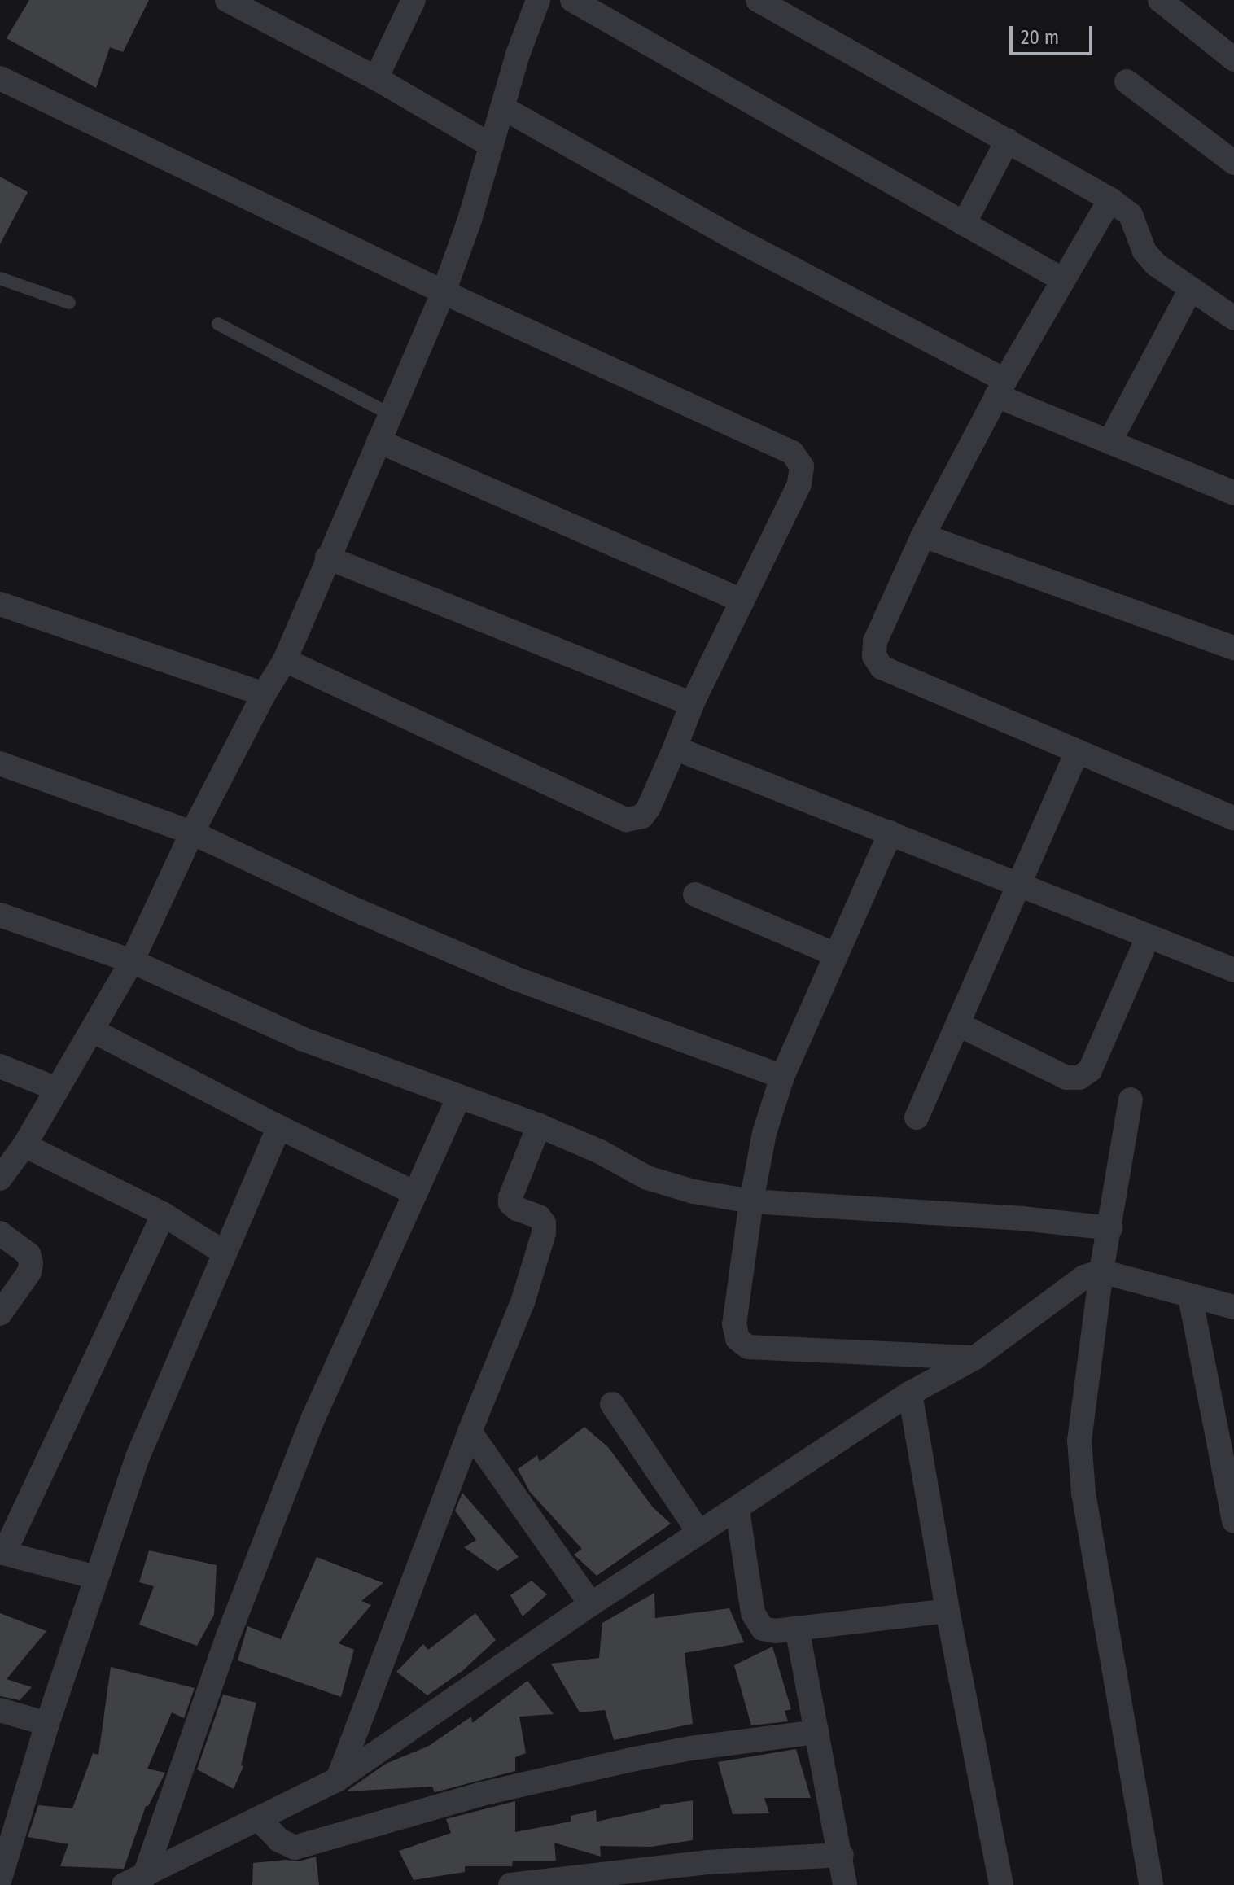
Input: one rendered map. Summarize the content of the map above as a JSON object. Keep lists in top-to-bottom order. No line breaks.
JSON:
{"scale_bar":"20 m"}
